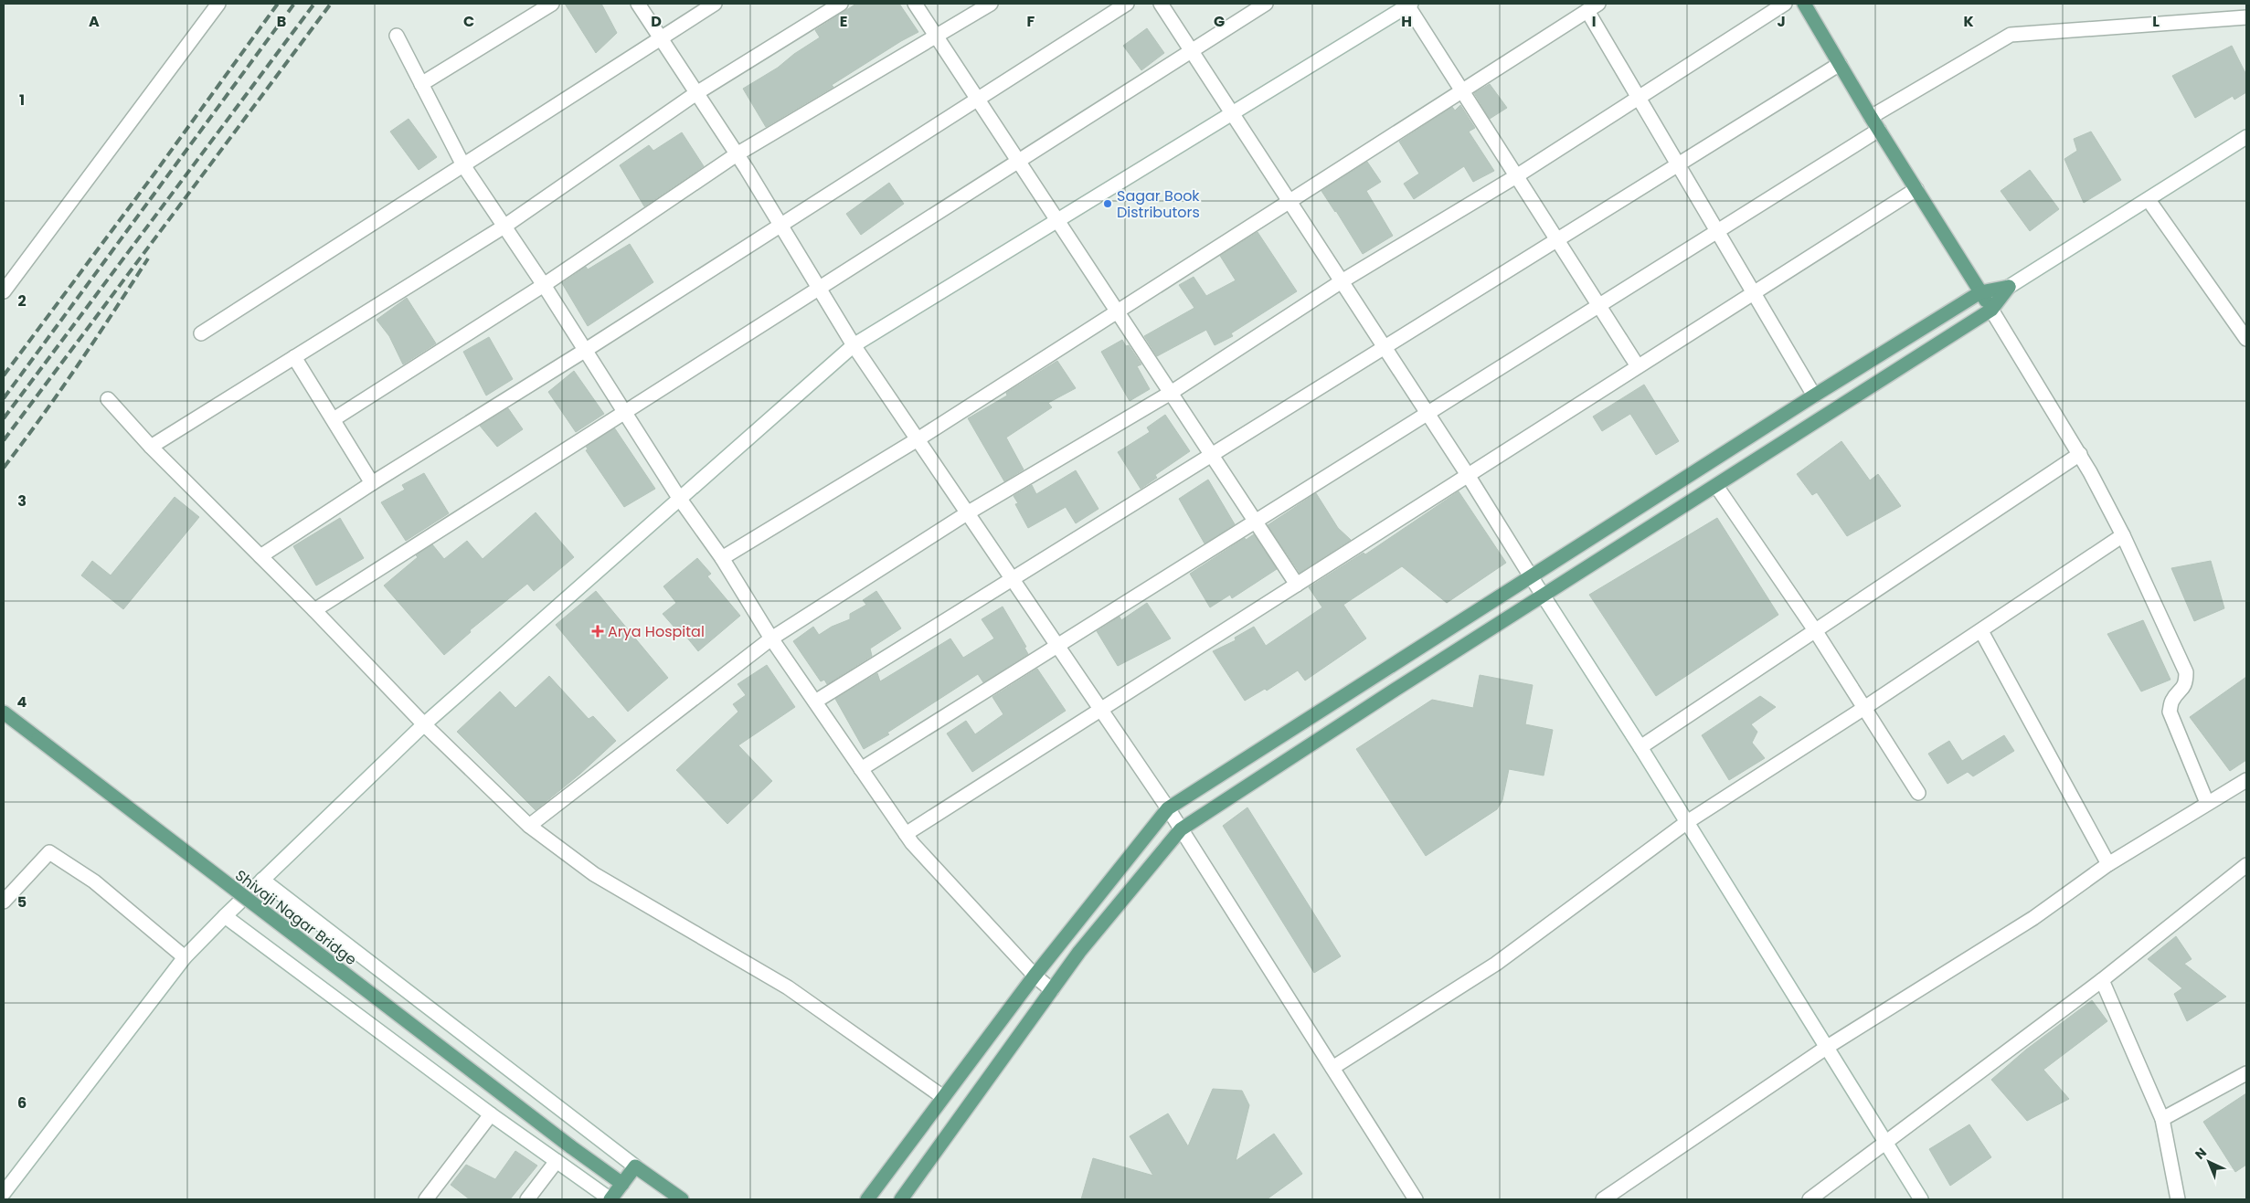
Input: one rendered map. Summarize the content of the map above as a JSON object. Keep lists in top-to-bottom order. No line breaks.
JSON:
{"streets":{"main road":["Shivaji Nagar Bridge"]},"places":{"other":["Sagar Book Distributors"],"health":["Arya Hospital"]},"north":"top left","grid":{"columns":["A","B","C","D","E","F","G","H","I","J","K","L"],"rows":["1","2","3","4","5","6"]}}
